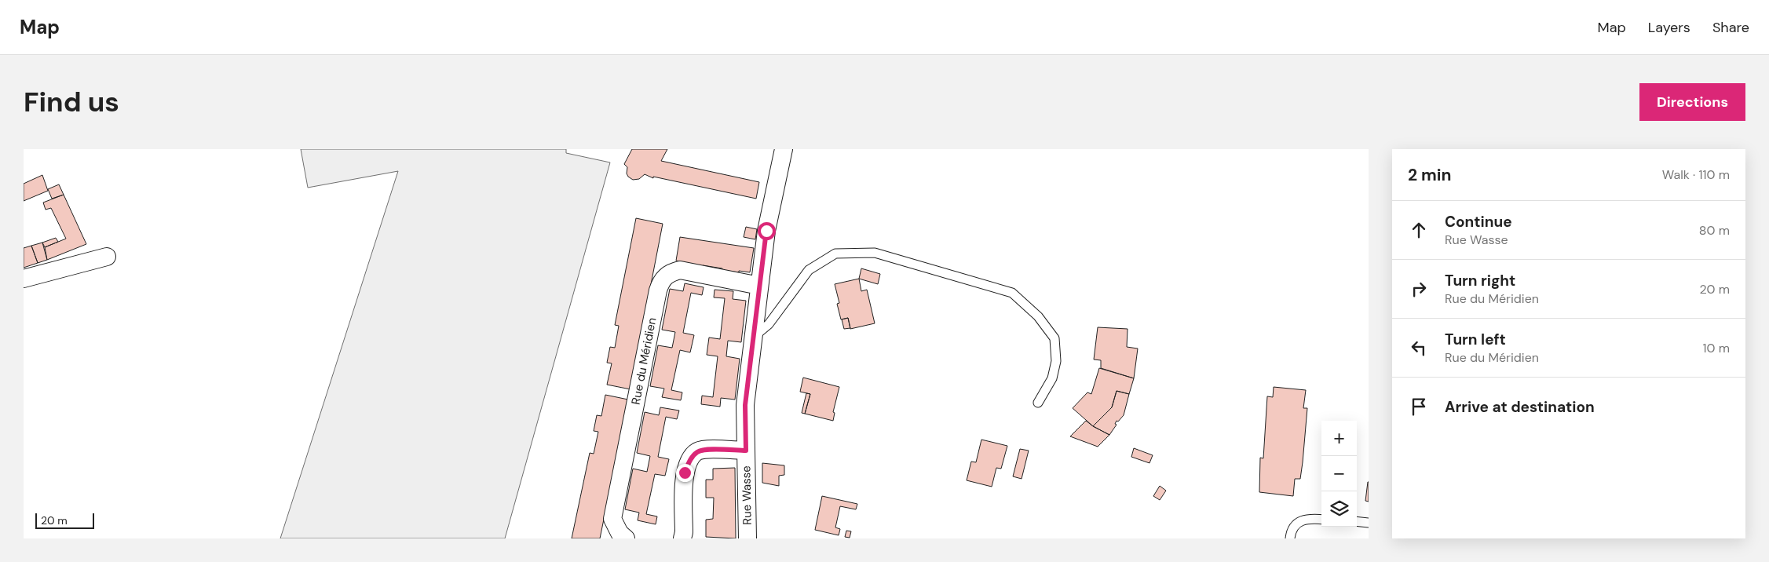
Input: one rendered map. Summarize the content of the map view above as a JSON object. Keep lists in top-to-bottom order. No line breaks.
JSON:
{"streets":{"street":["Rue du Méridien","Rue Wasse"]},"crossings":[["Rue du Méridien","Rue Wasse"]],"scale_bar":"20 m","page":{"header":"Map","nav":["Map","Layers","Share"],"buttons":"Directions","title":"Find us","heading":["2 min","Walk · 110 m"],"list":[["Continue","Rue Wasse","80 m"],["Turn right","Rue du Méridien","20 m"],["Turn left","Rue du Méridien","10 m"],"Arrive at destination"],"map_buttons":["+","−"],"scale":"20 m"}}
